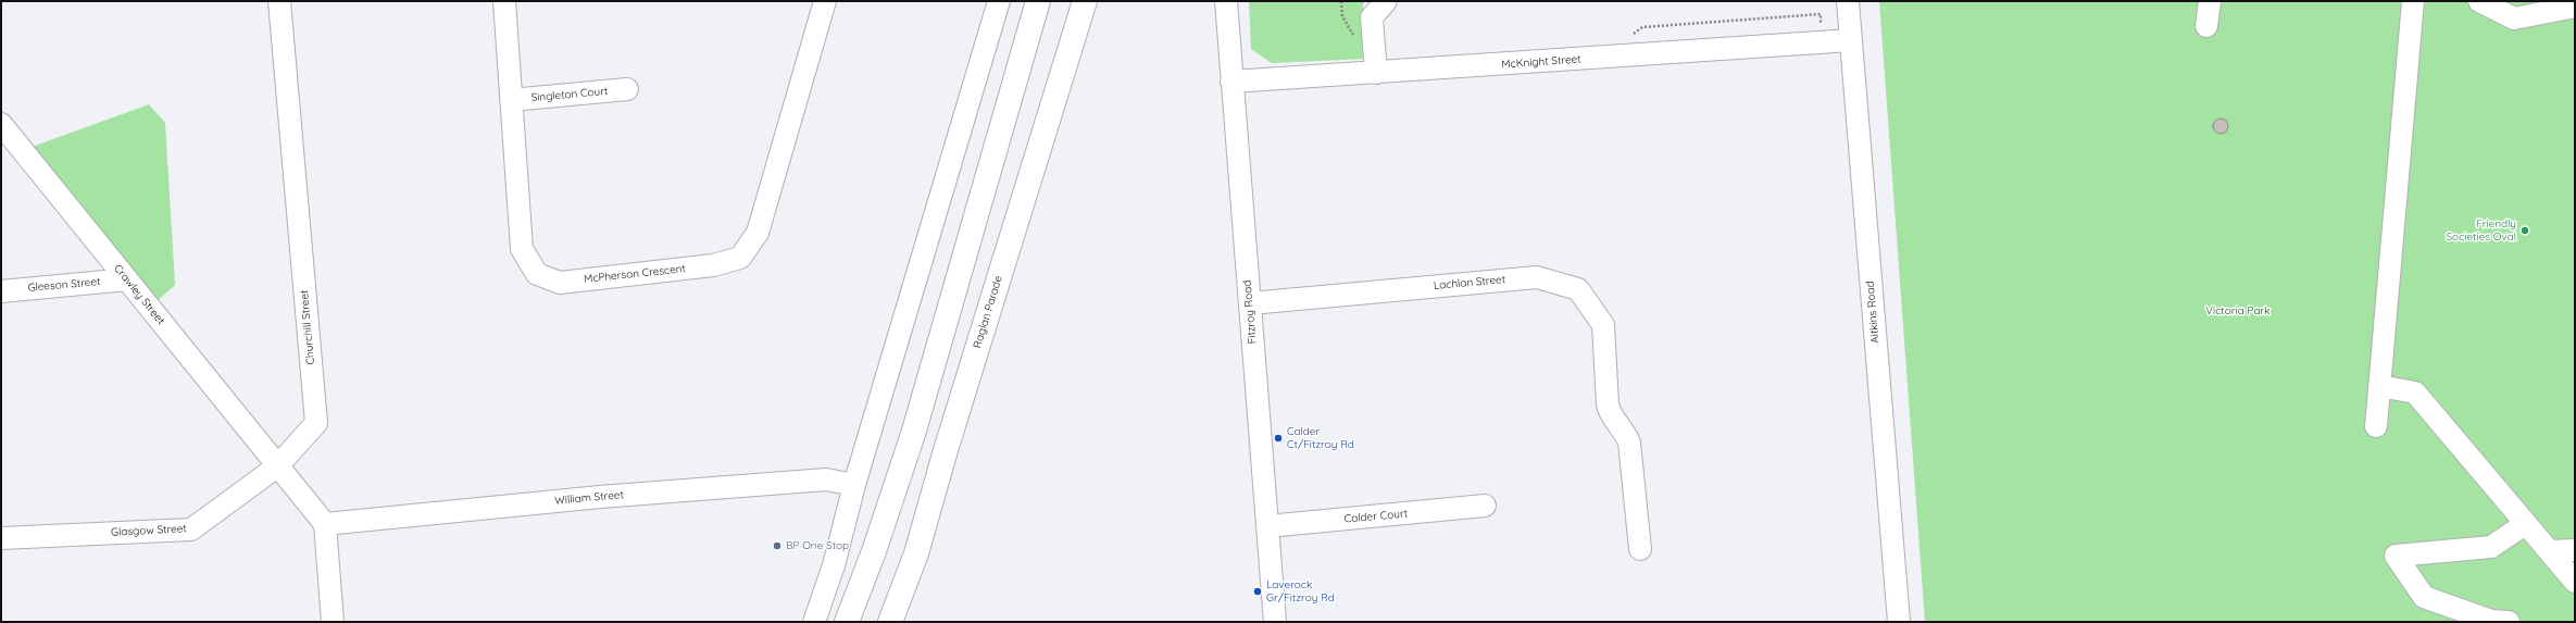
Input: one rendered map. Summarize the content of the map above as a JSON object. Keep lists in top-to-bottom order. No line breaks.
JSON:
{"streets":{"highway":["Raglan Parade"],"street":["McKnight Street","Singleton Court","McPherson Crescent","Lachlan Street","Gleeson Street","Crawley Street","Fitzroy Road","Aitkins Road","Churchill Street","William Street","Calder Court","Glasgow Street"]},"crossings":[["McKnight Street","Fitzroy Road"],["McKnight Street","Aitkins Road"],["Singleton Court","McPherson Crescent"],["Lachlan Street","Fitzroy Road"],["Gleeson Street","Crawley Street"],["Crawley Street","Churchill Street"],["Crawley Street","Glasgow Street"],["Fitzroy Road","Calder Court"],["Churchill Street","Glasgow Street"]],"parks":["Victoria Park"],"places":["Friendly Societies Oval","Calder Ct/Fitzroy Rd","BP One Stop","Laverock Gr/Fitzroy Rd"]}
